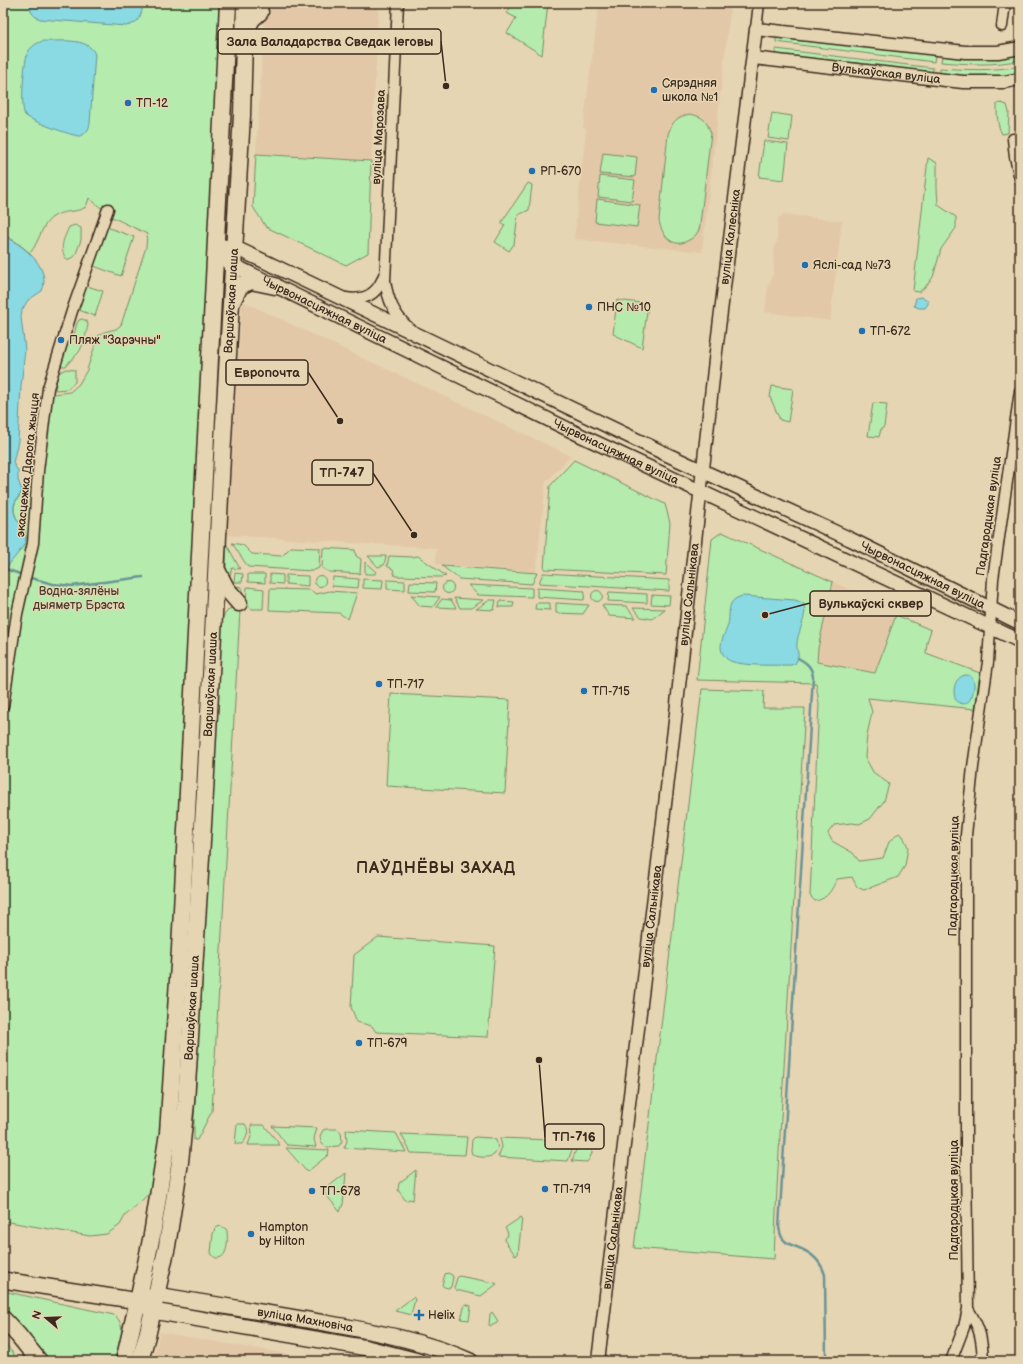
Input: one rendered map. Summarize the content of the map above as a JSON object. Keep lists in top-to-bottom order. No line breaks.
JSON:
{"streets":{"highway":["Варшаўская шаша"],"main road":["Чырвонасцяжная вуліца","вуліца Махновіча"],"street":["Вулькаўская вуліца","вуліца Марозава","вуліца Калесніка","экасцежка Дарога жыцця","Падгародцкая вуліца","вуліца Сальнікава"]},"crossings":[["Вулькаўская вуліца","вуліца Калесніка"],["вуліца Марозава","Чырвонасцяжная вуліца"],["вуліца Калесніка","Чырвонасцяжная вуліца"],["вуліца Калесніка","вуліца Сальнікава"],["Варшаўская шаша","Чырвонасцяжная вуліца"],["Варшаўская шаша","вуліца Махновіча"],["Чырвонасцяжная вуліца","Падгародцкая вуліца"],["Чырвонасцяжная вуліца","вуліца Сальнікава"]],"districts":["ПАЎДНЁВЫ ЗАХАД"],"parks":["Водна-зялёны дыяметр Брэста"],"places":{"other":["Зала Валадарства Сведак Іеговы","Сярэдняя школа №1","ТП-12","РП-670","Яслі-сад №73","ПНС №10","ТП-672","Пляж \"Зарэчны\"","Европочта","ТП-747","Вулькаўскі сквер","ТП-717","ТП-715","ТП-679","ТП-716","ТП-719","ТП-678","Hampton by Hilton"],"health":["Helix"]},"north":"left"}
